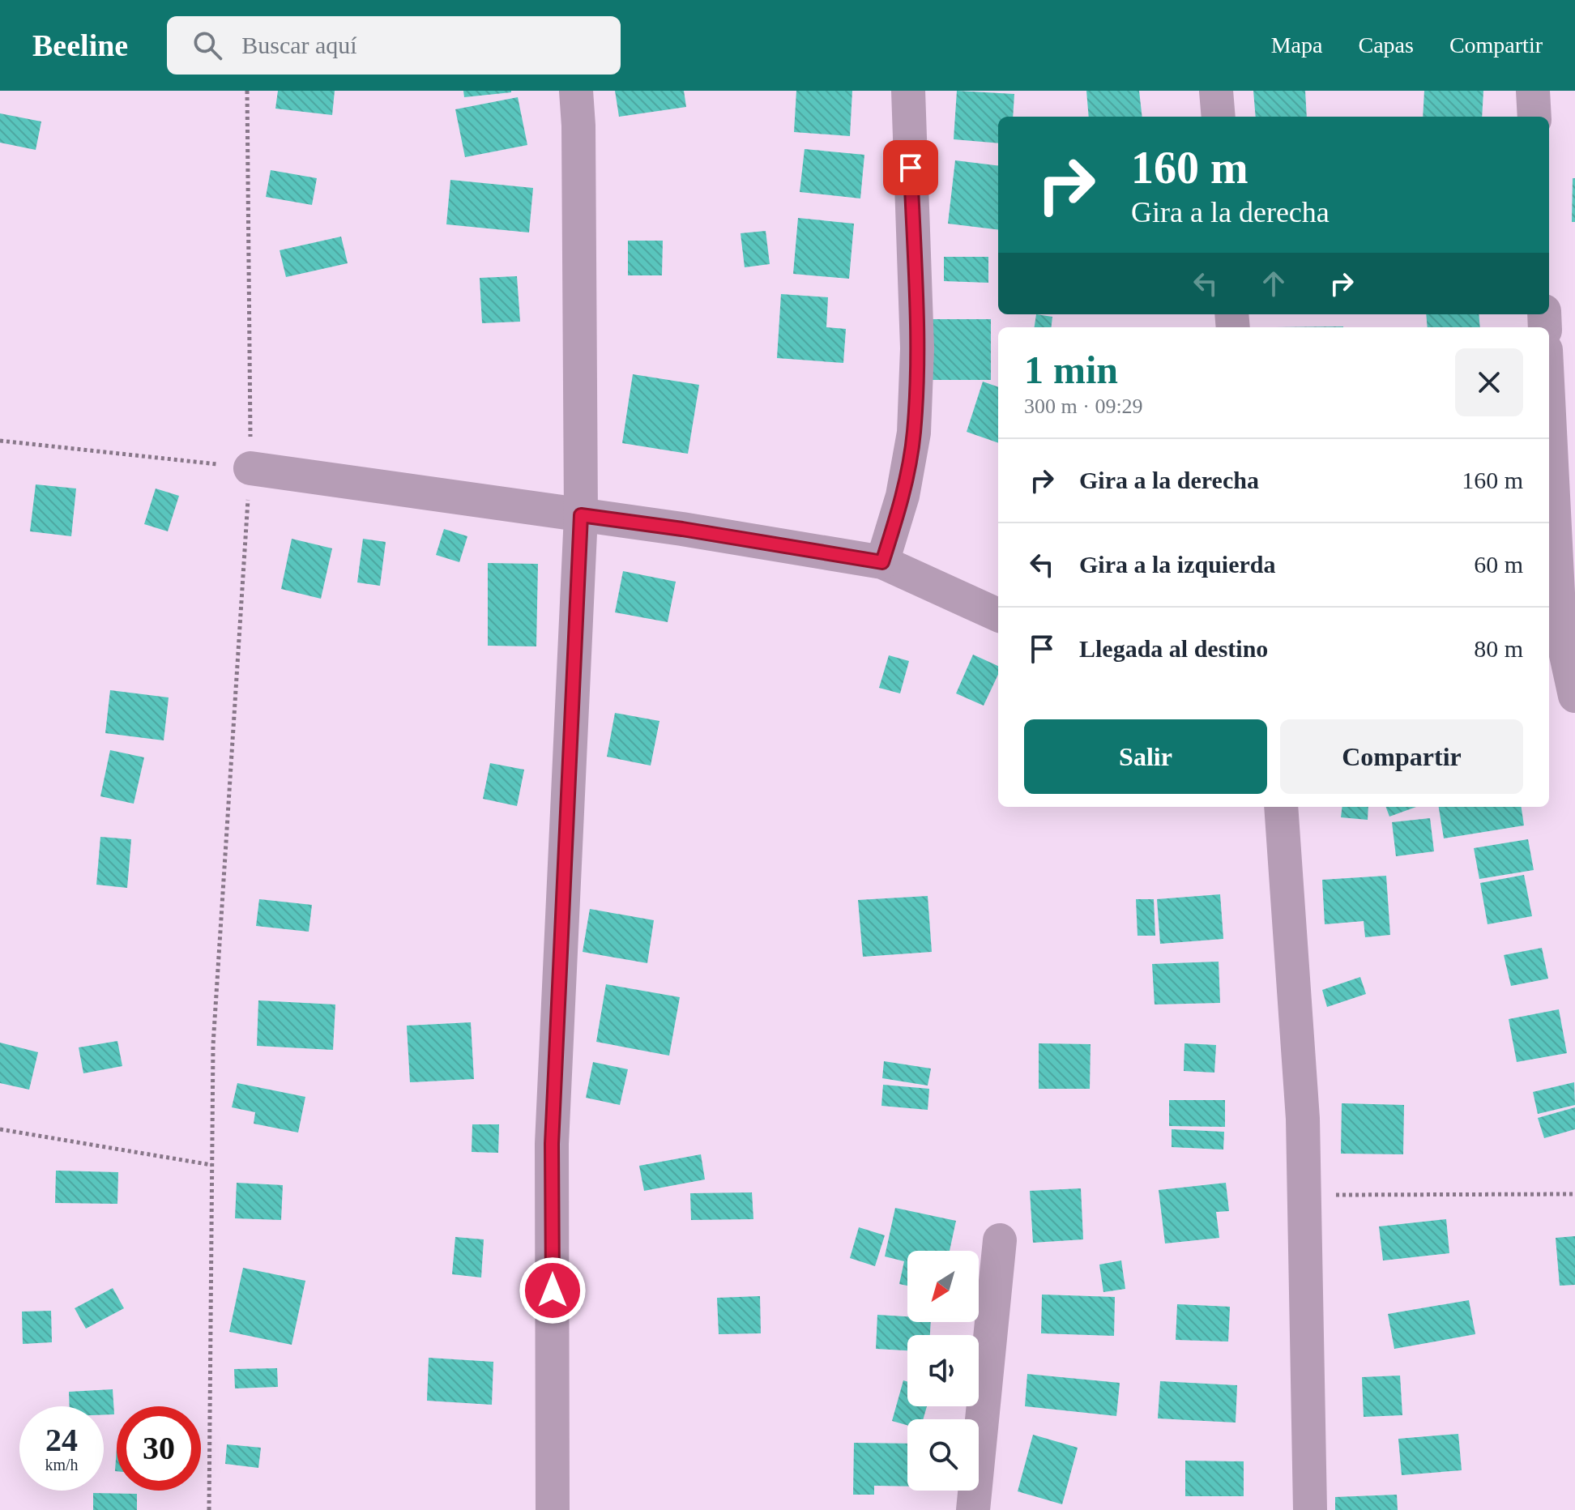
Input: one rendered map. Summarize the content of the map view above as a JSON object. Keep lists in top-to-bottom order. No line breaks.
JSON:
{"north":"bottom left","page":{"header":"Beeline","search":"Buscar aquí","nav":["Mapa","Capas","Compartir"],"turn":["160 m","Gira a la derecha"],"heading":["1 min","300 m · 09:29"],"list":[{"name":"Gira a la derecha","value":"160 m"},{"name":"Gira a la izquierda","value":"60 m"},{"name":"Llegada al destino","value":"80 m"}],"buttons":["Salir","Compartir"],"speed":"24 km/h","limit":"30"}}
